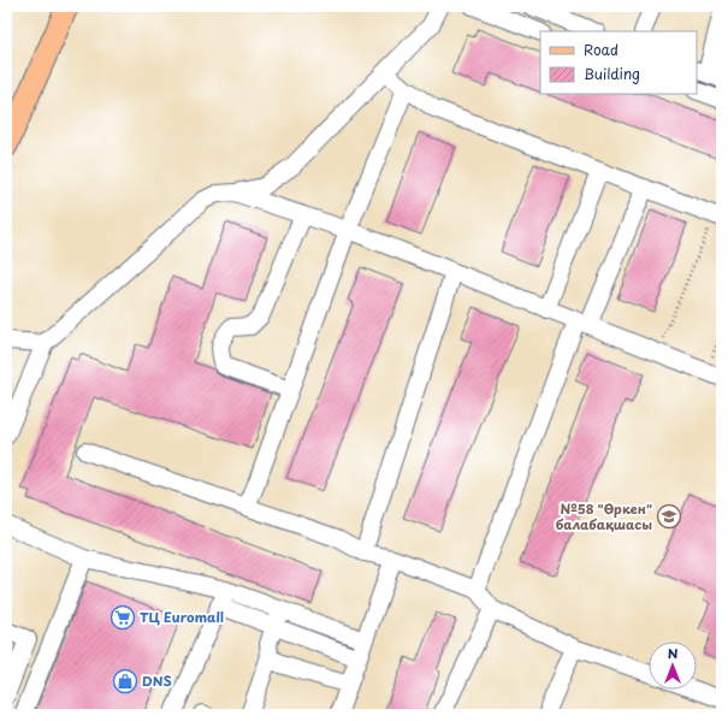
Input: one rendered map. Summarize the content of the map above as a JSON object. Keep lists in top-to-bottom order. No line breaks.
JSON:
{"places":{"school or university":["№58 \"Өркен\" балабақшасы"],"supermarket":["ТЦ Euromall"],"shop":["DNS"]},"legend":["Road","Building"],"north":"top"}
